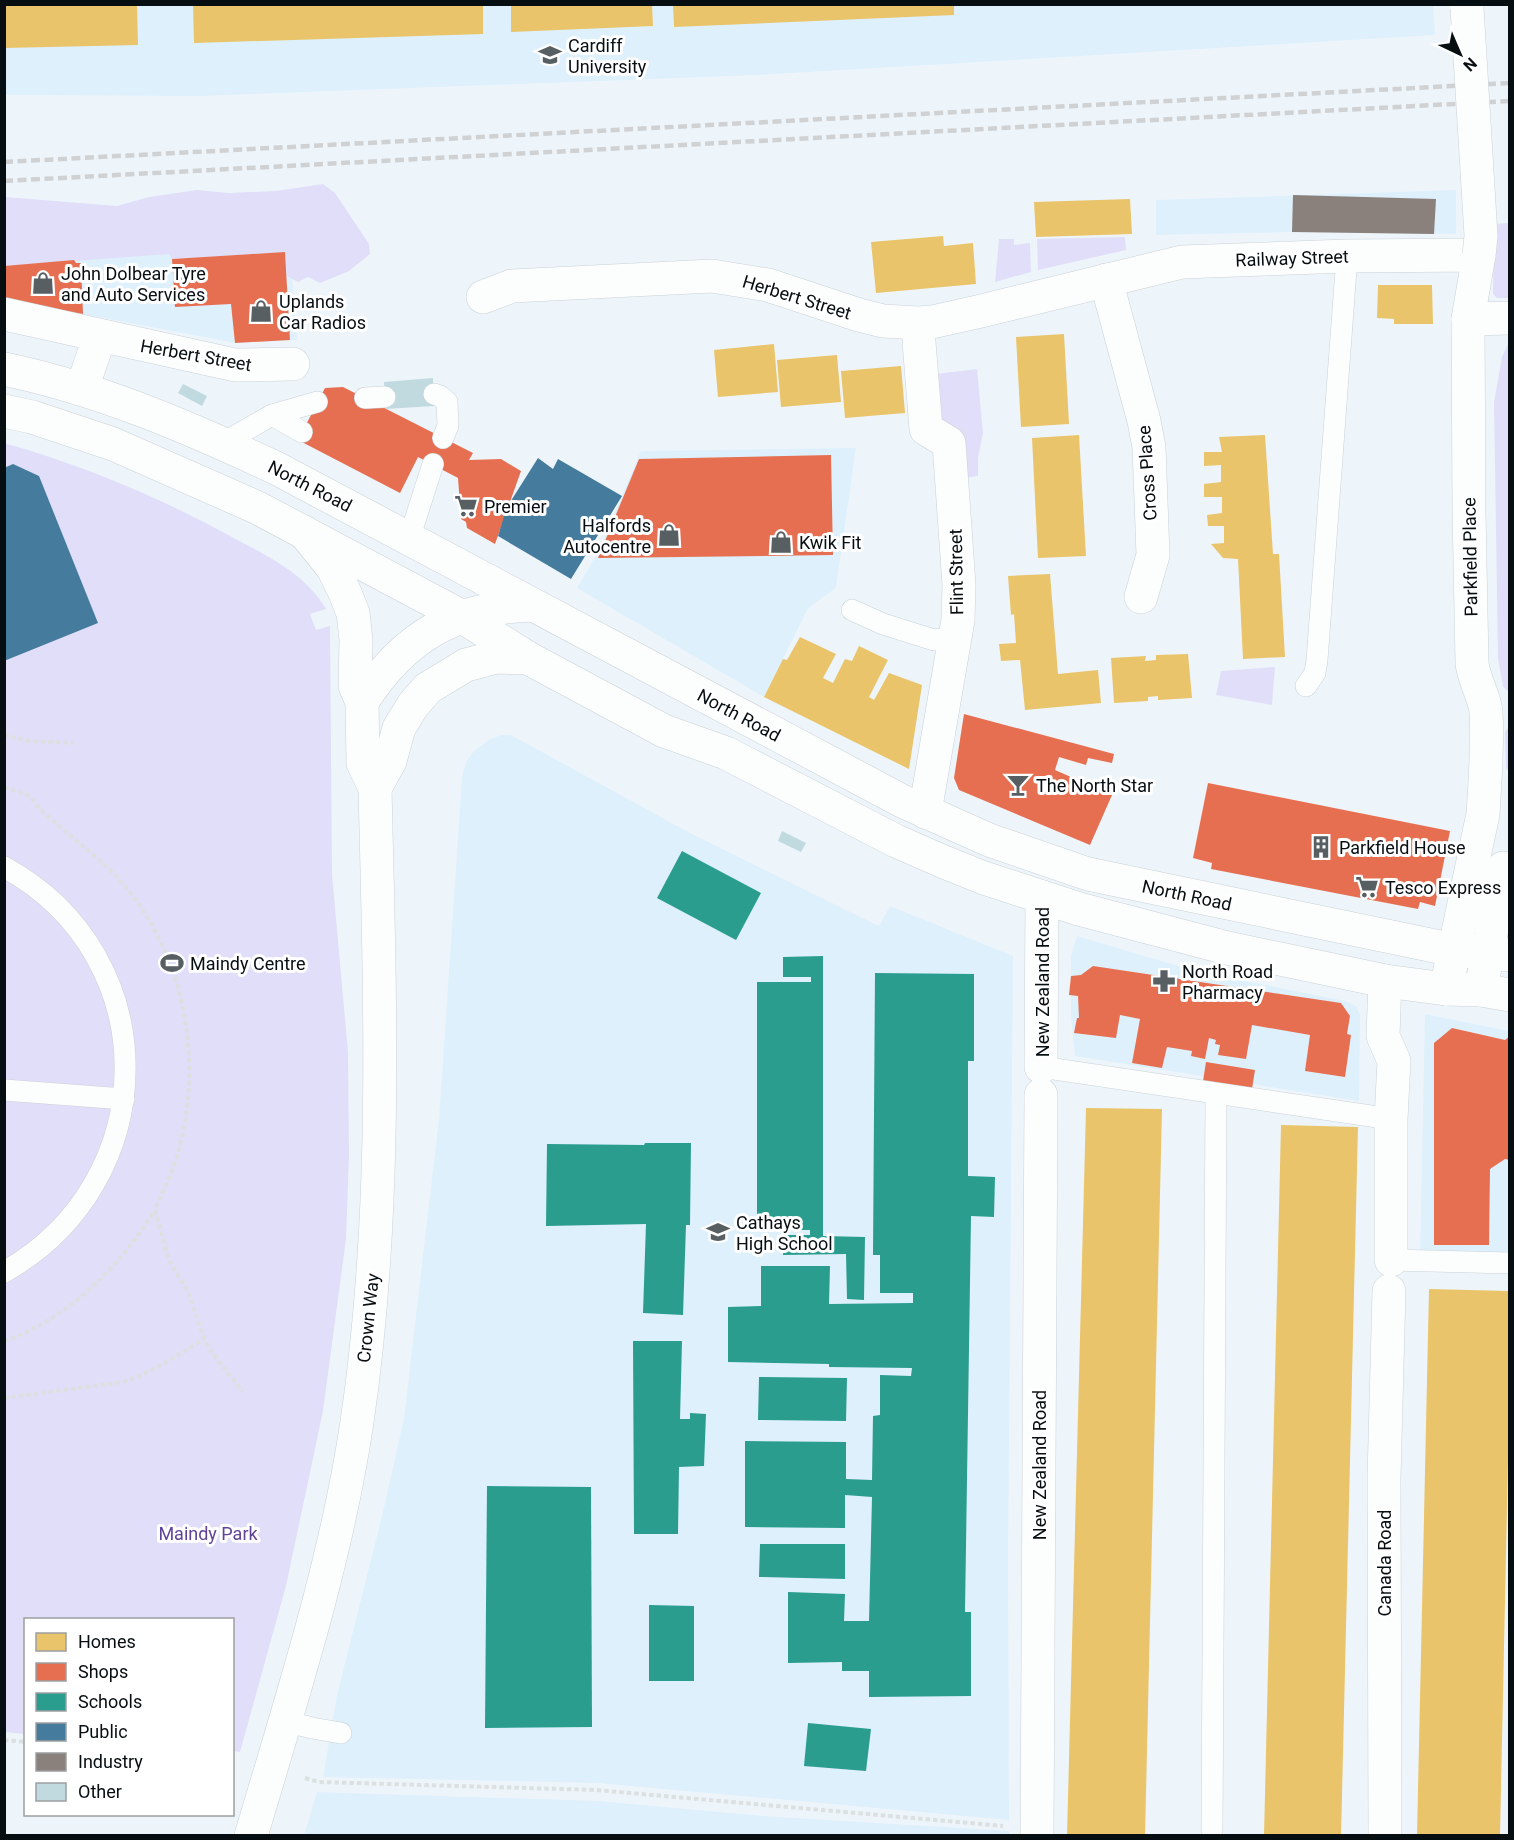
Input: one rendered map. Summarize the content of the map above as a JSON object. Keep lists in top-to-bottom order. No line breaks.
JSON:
{"streets":{"street":["Railway Street","Herbert Street","Cross Place","North Road","Parkfield Place","Flint Street","New Zealand Road","Crown Way","Canada Road"]},"crossings":[["Railway Street","Herbert Street"],["Railway Street","Cross Place"],["Railway Street","Parkfield Place"],["Herbert Street","Cross Place"],["North Road","Parkfield Place"],["North Road","Flint Street"]],"parks":["Maindy Park"],"places":{"school or university":["Cardiff University","Cathays High School"],"shop":["John Dolbear Tyre and Auto Services","Uplands Car Radios","Halfords Autocentre","Kwik Fit"],"supermarket":["Premier","Tesco Express"],"bar":["The North Star"],"building":["Parkfield House"],"sports":["Maindy Centre"],"pharmacy":["North Road Pharmacy"]},"legend":["Homes","Shops","Schools","Public","Industry","Other"],"north":"bottom right"}
